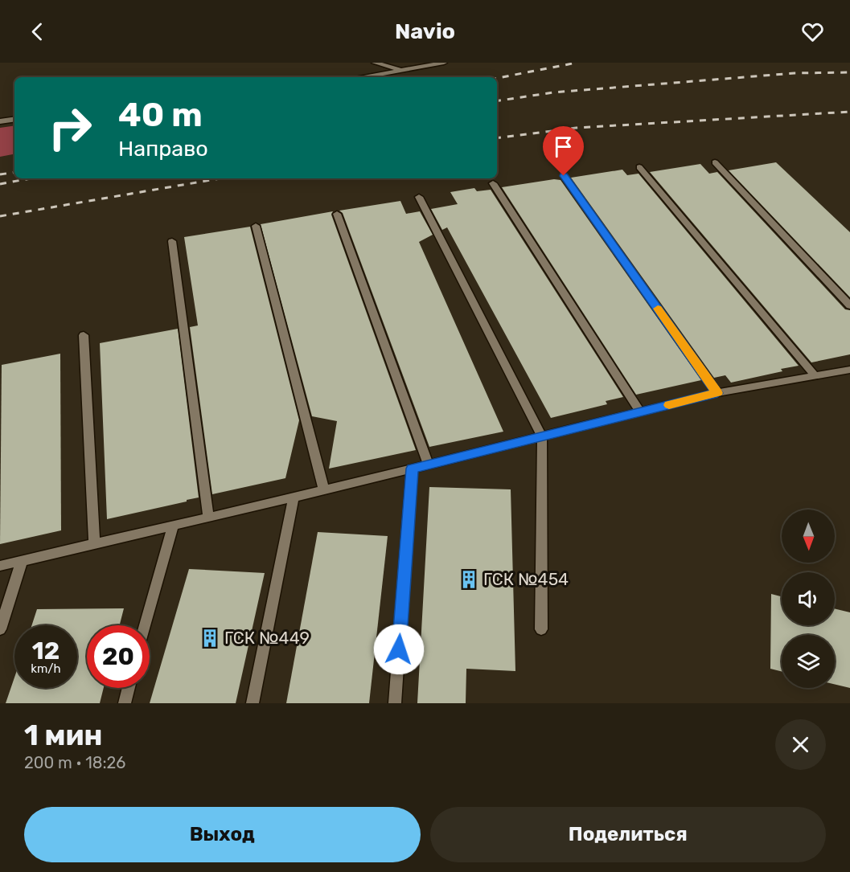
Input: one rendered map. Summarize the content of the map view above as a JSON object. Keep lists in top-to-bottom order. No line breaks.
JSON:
{"places":{"building":["ГСК №454","ГСК №449"]},"north":"bottom","page":{"header":"Navio","turn":["40 m","Направо"],"speed":"12 km/h","limit":"20","heading":["1 мин","200 m · 18:26"],"buttons":["Выход","Поделиться"]}}
